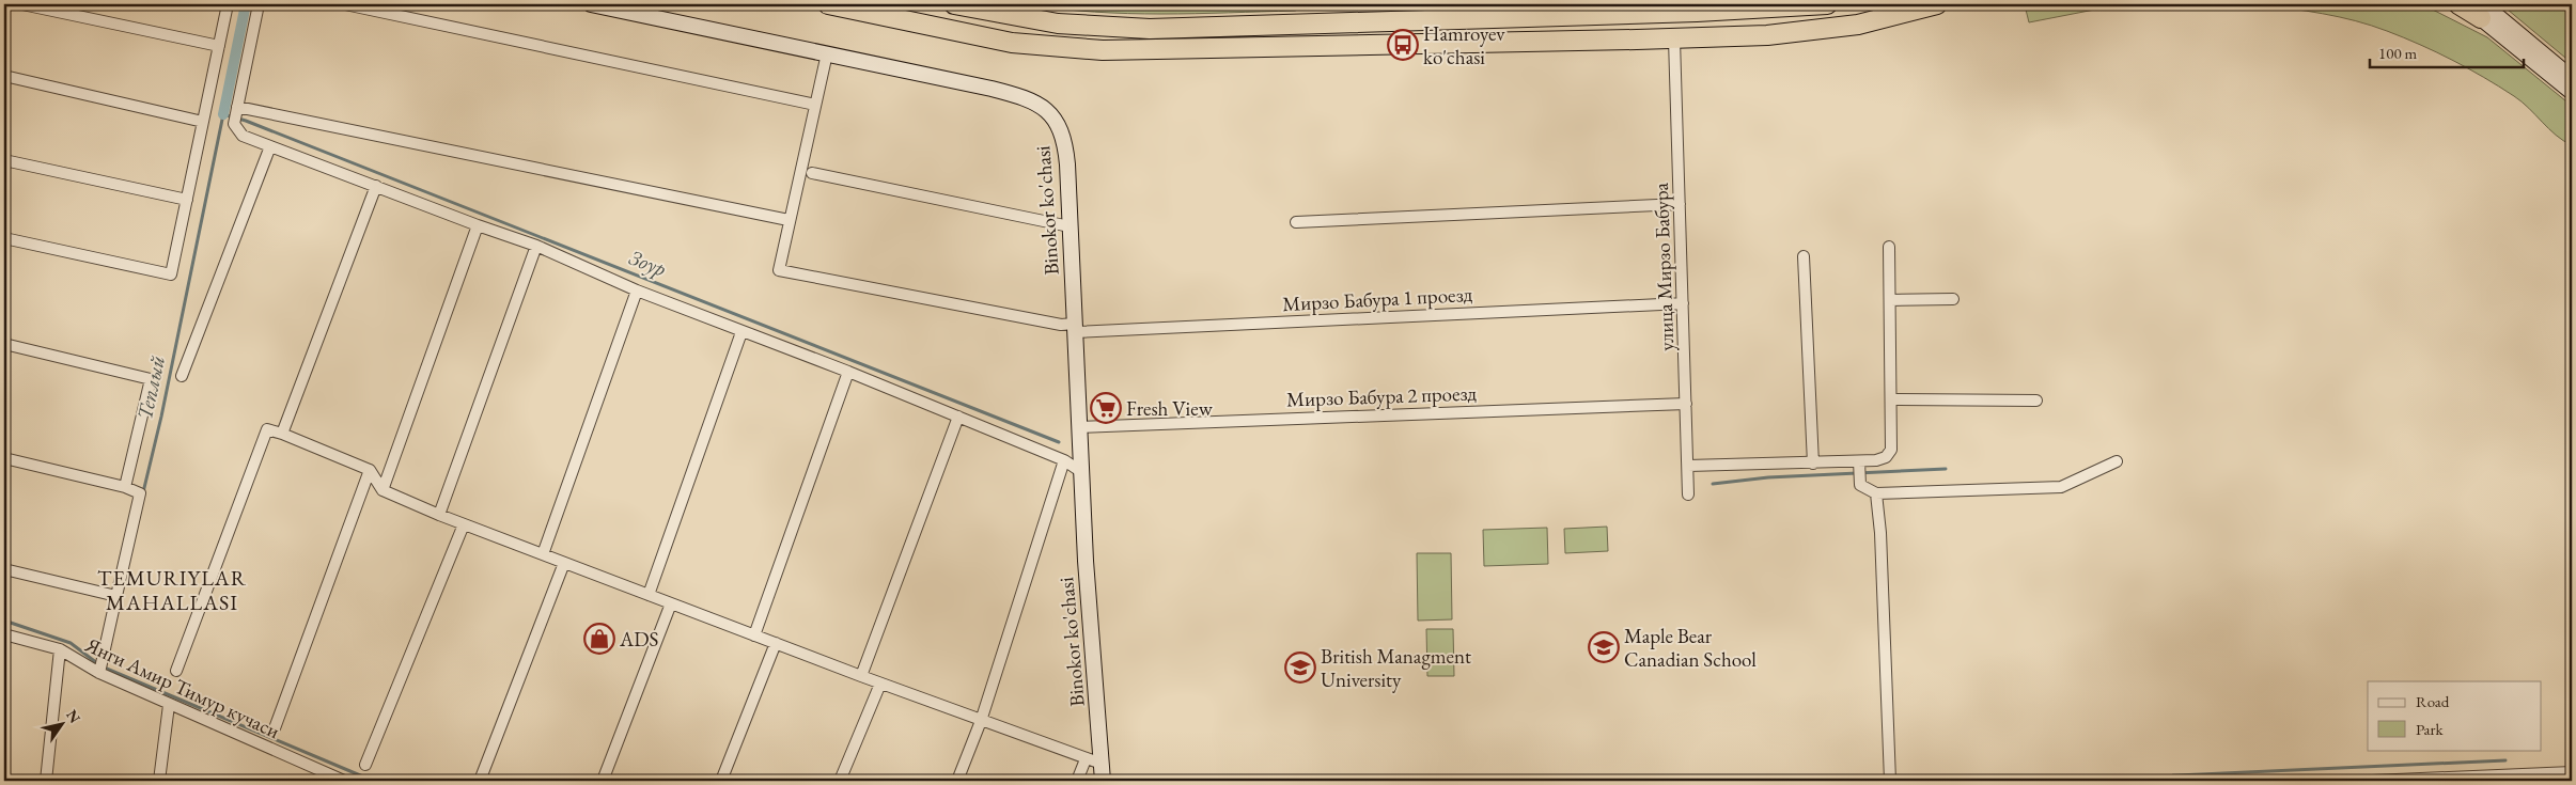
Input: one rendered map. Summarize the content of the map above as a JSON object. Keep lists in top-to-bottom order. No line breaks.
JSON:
{"streets":{"main road":["Binokor ko'chasi"],"street":["улица Мирзо Бабура","Мирзо Бабура 1 проезд","Мирзо Бабура 2 проезд","Янги Амир Тимур кучаси"]},"crossings":[["Binokor ko'chasi","Мирзо Бабура 1 проезд"],["Binokor ko'chasi","Мирзо Бабура 2 проезд"],["улица Мирзо Бабура","Мирзо Бабура 1 проезд"],["улица Мирзо Бабура","Мирзо Бабура 2 проезд"]],"districts":["TEMURIYLAR MAHALLASI"],"water":["Зоур","Теплый"],"places":{"bus stop":["Hamroyev ko'chasi"],"supermarket":["Fresh View"],"shop":["ADS"],"school or university":["Maple Bear Canadian School","British Managment University"]},"legend":["Road","Park"],"scale_bar":"100 m","north":"top right"}
